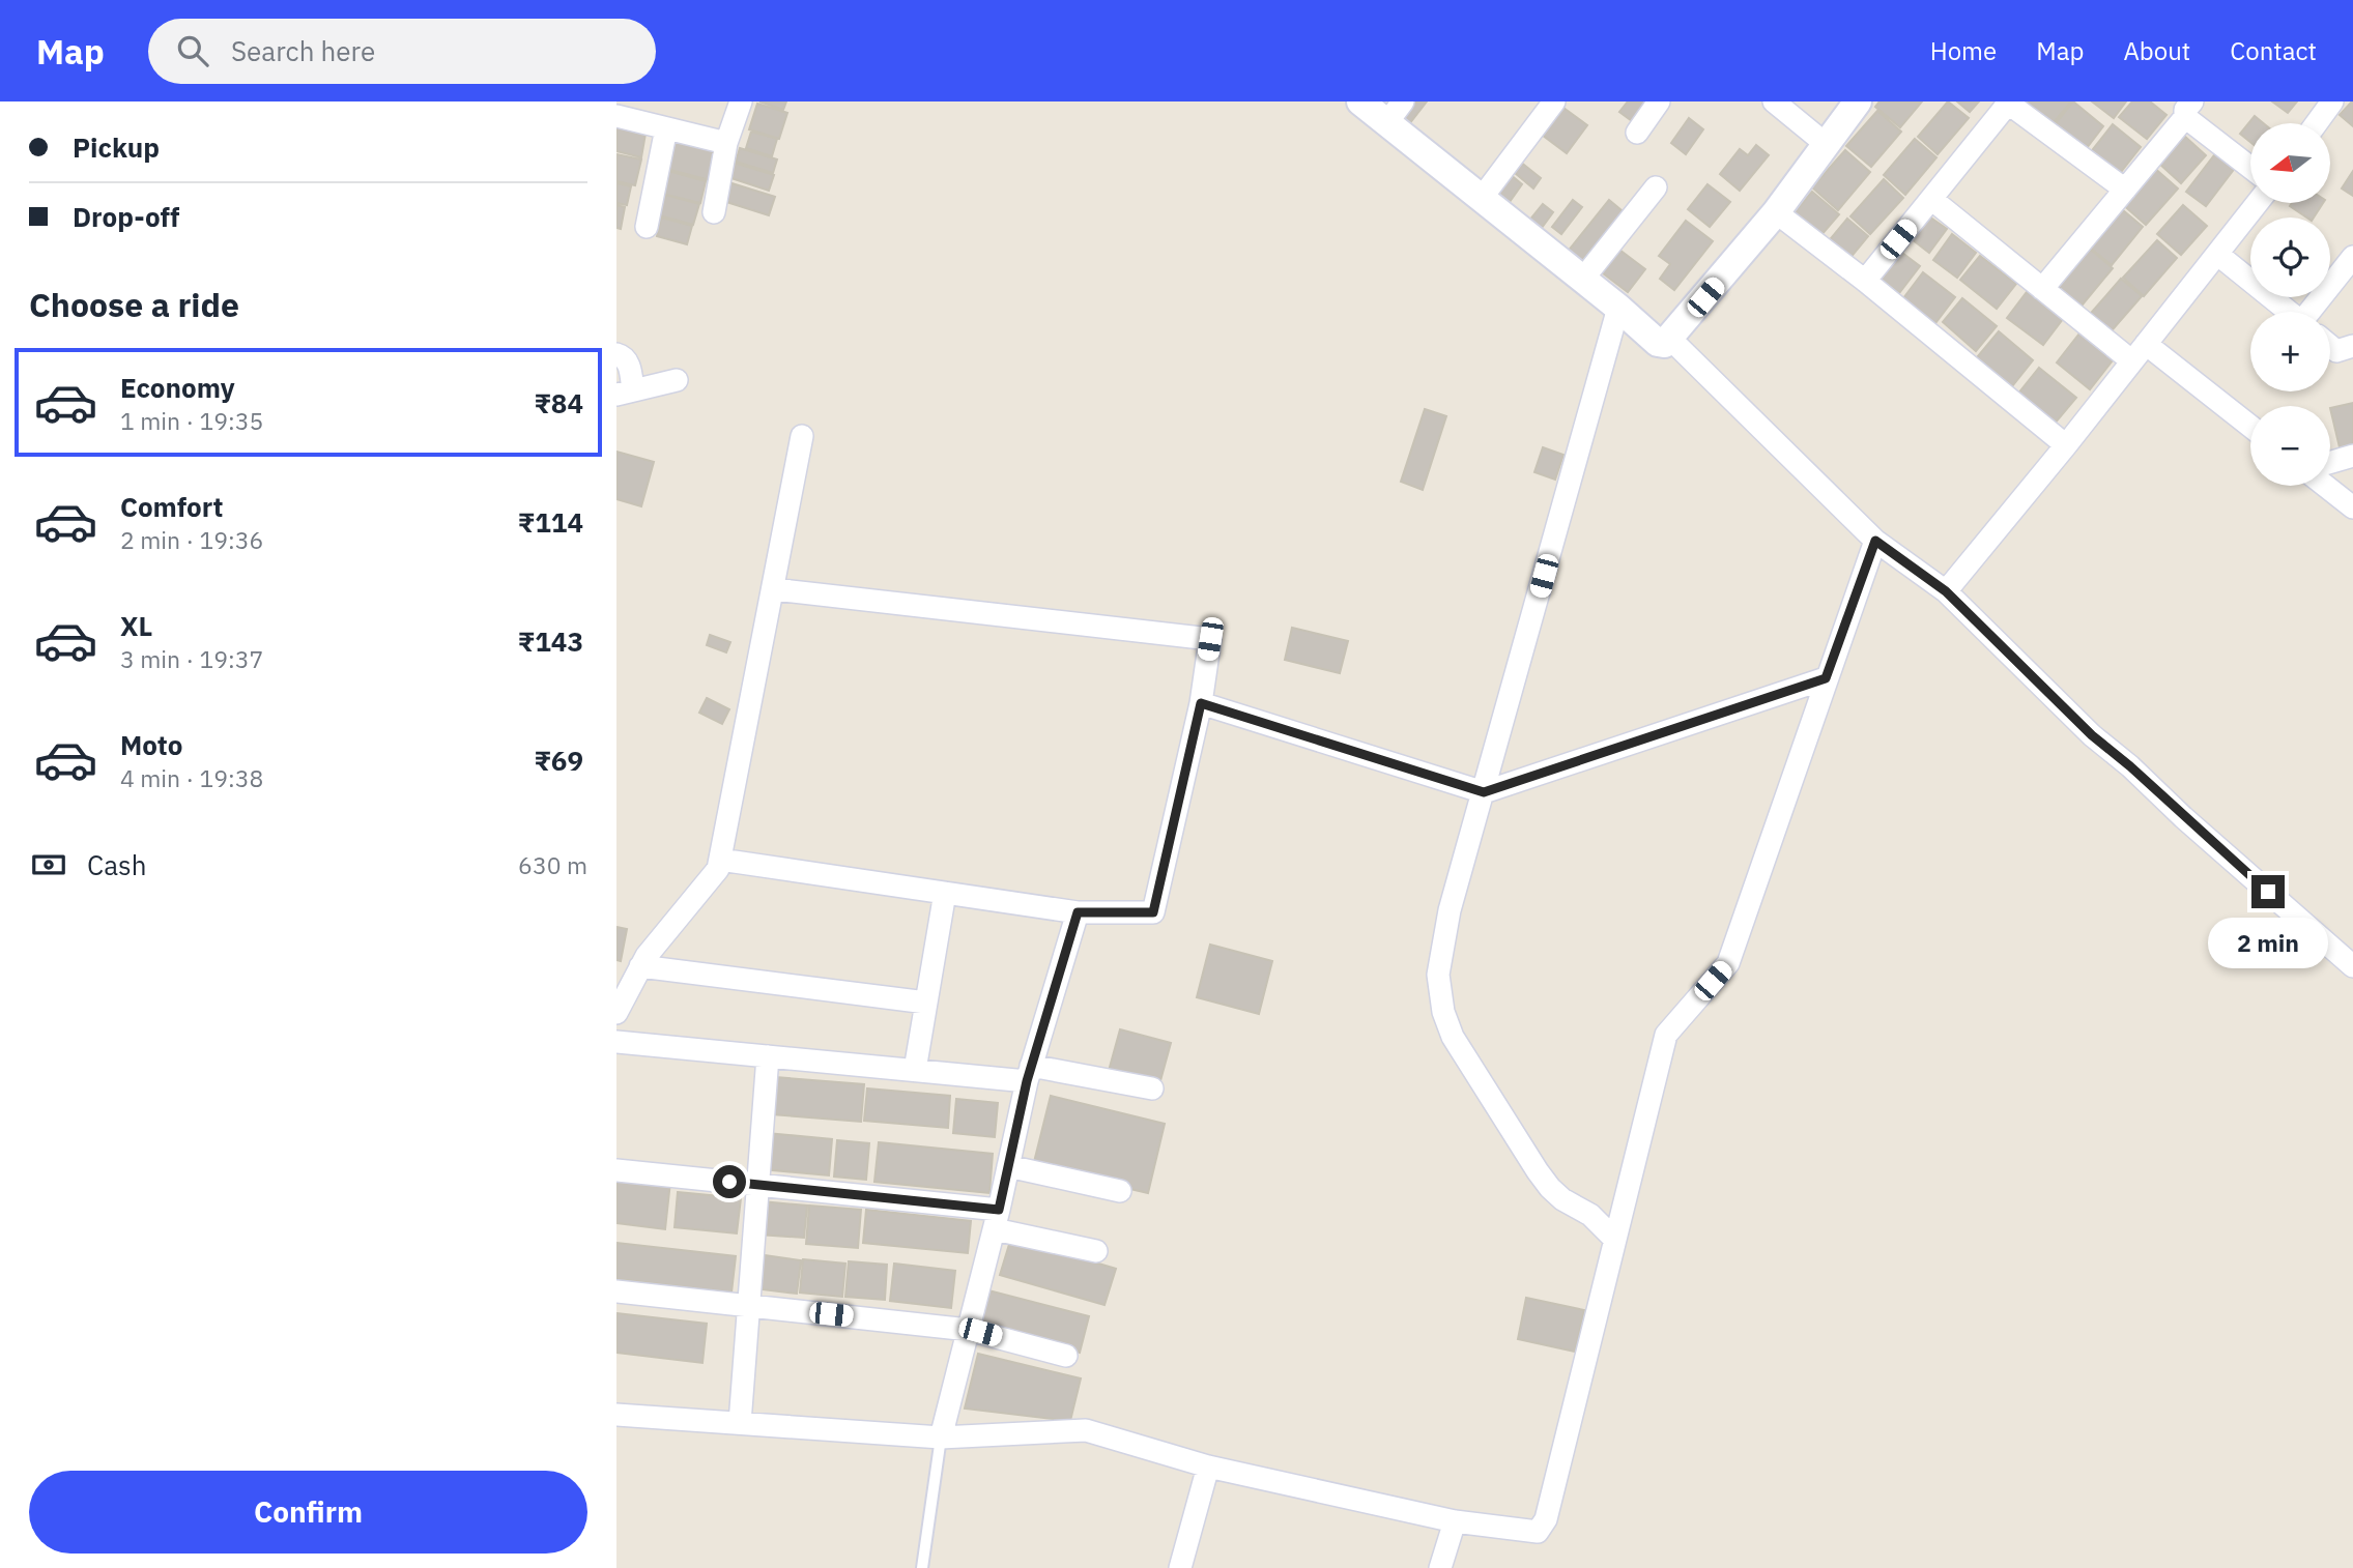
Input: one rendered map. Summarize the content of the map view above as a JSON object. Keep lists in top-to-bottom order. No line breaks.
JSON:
{"north":"left","page":{"header":"Map","search":"Search here","nav":["Home","Map","About","Contact"],"banner":["Pickup","Drop-off"],"map_buttons":["+","−"],"heading":"Choose a ride","list":[{"name":"Economy","note":"1 min · 19:35","value":"₹84"},{"name":"Comfort","note":"2 min · 19:36","value":"₹114"},{"name":"XL","note":"3 min · 19:37","value":"₹143"},{"name":"Moto","note":"4 min · 19:38","value":"₹69"}],"pay":["Cash","630 m"],"bubble":"2 min","buttons":"Confirm"}}
